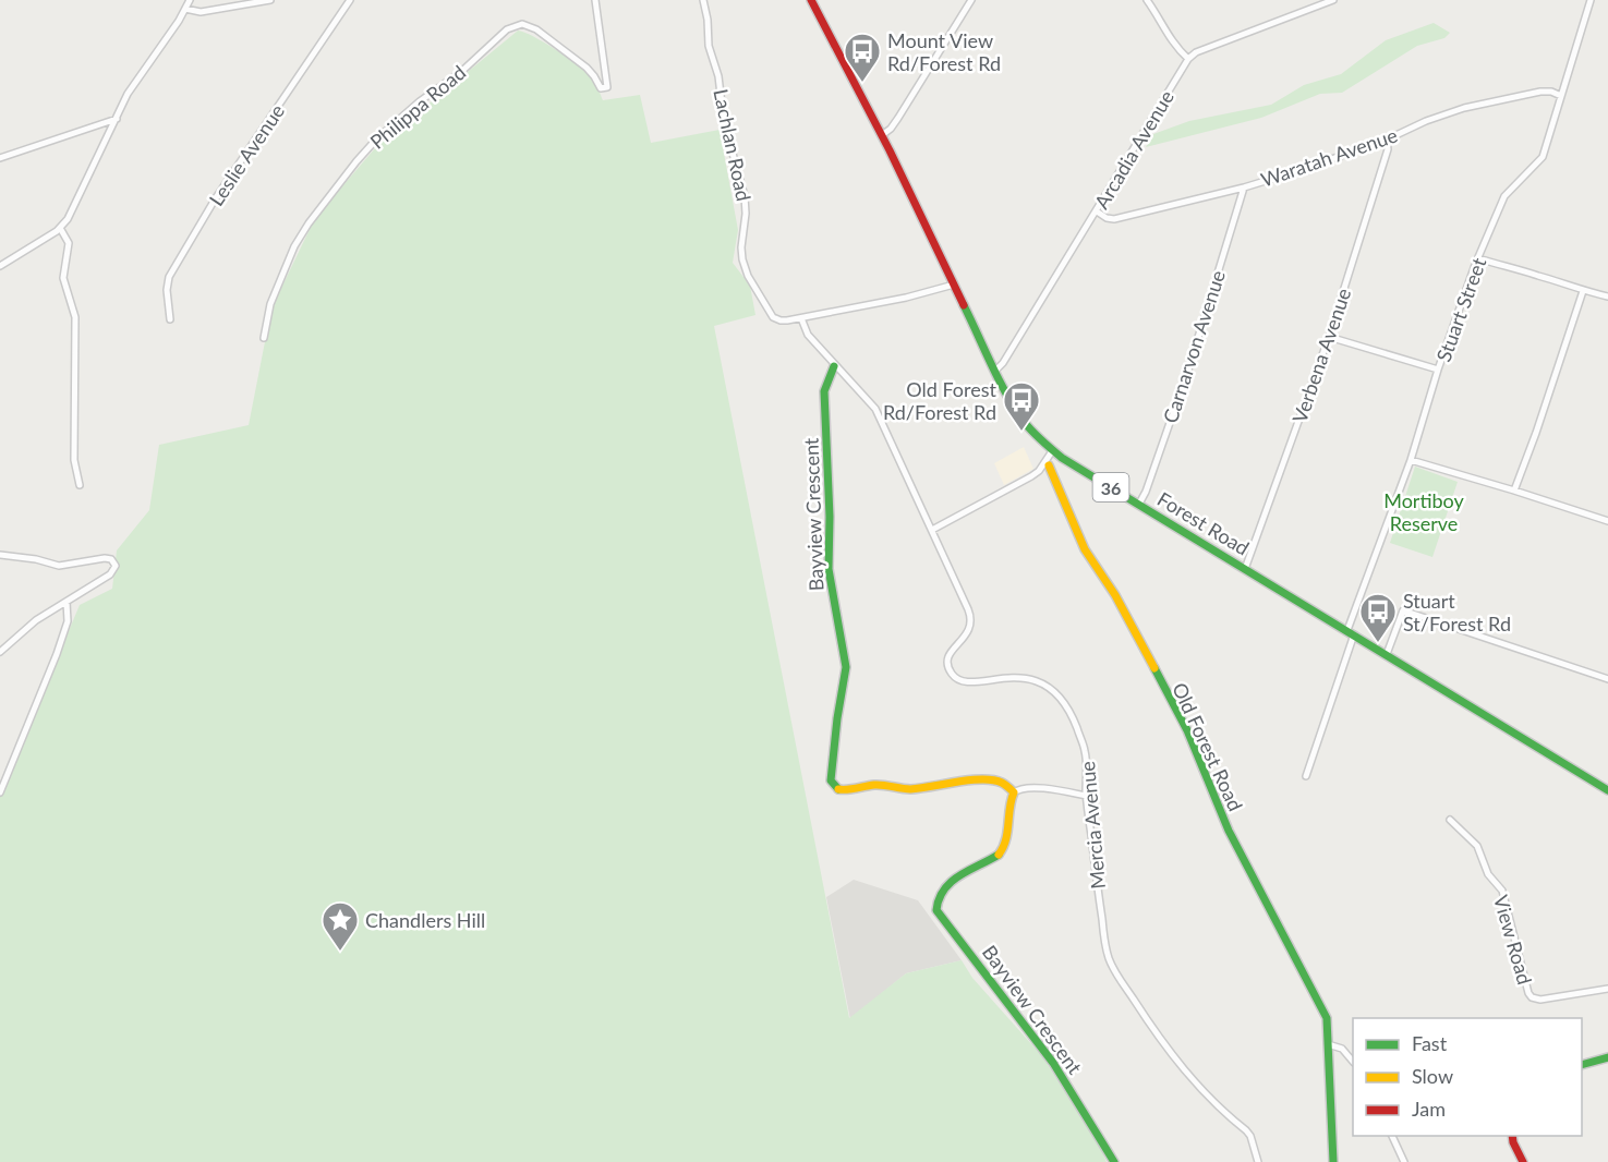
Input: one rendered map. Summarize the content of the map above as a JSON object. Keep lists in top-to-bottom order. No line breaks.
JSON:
{"streets":{"street":["Philippa Road","Lachlan Road","Arcadia Avenue","Leslie Avenue","Waratah Avenue","Stuart Street","Carnarvon Avenue","Verbena Avenue","36","Bayview Crescent","Forest Road","Old Forest Road","Mercia Avenue","View Road"]},"crossings":[["Lachlan Road","Mercia Avenue"],["Arcadia Avenue","Waratah Avenue"],["Arcadia Avenue","Forest Road"],["Waratah Avenue","Stuart Street"],["Waratah Avenue","Carnarvon Avenue"],["Waratah Avenue","Verbena Avenue"],["Stuart Street","Forest Road"],["Carnarvon Avenue","Forest Road"],["Verbena Avenue","Forest Road"],["Bayview Crescent","Mercia Avenue"]],"parks":["Mortiboy Reserve"],"places":{"bus stop":["Mount View Rd/Forest Rd","Old Forest Rd/Forest Rd","Stuart St/Forest Rd"],"place":["Chandlers Hill"]},"legend":["Fast","Slow","Jam"]}
